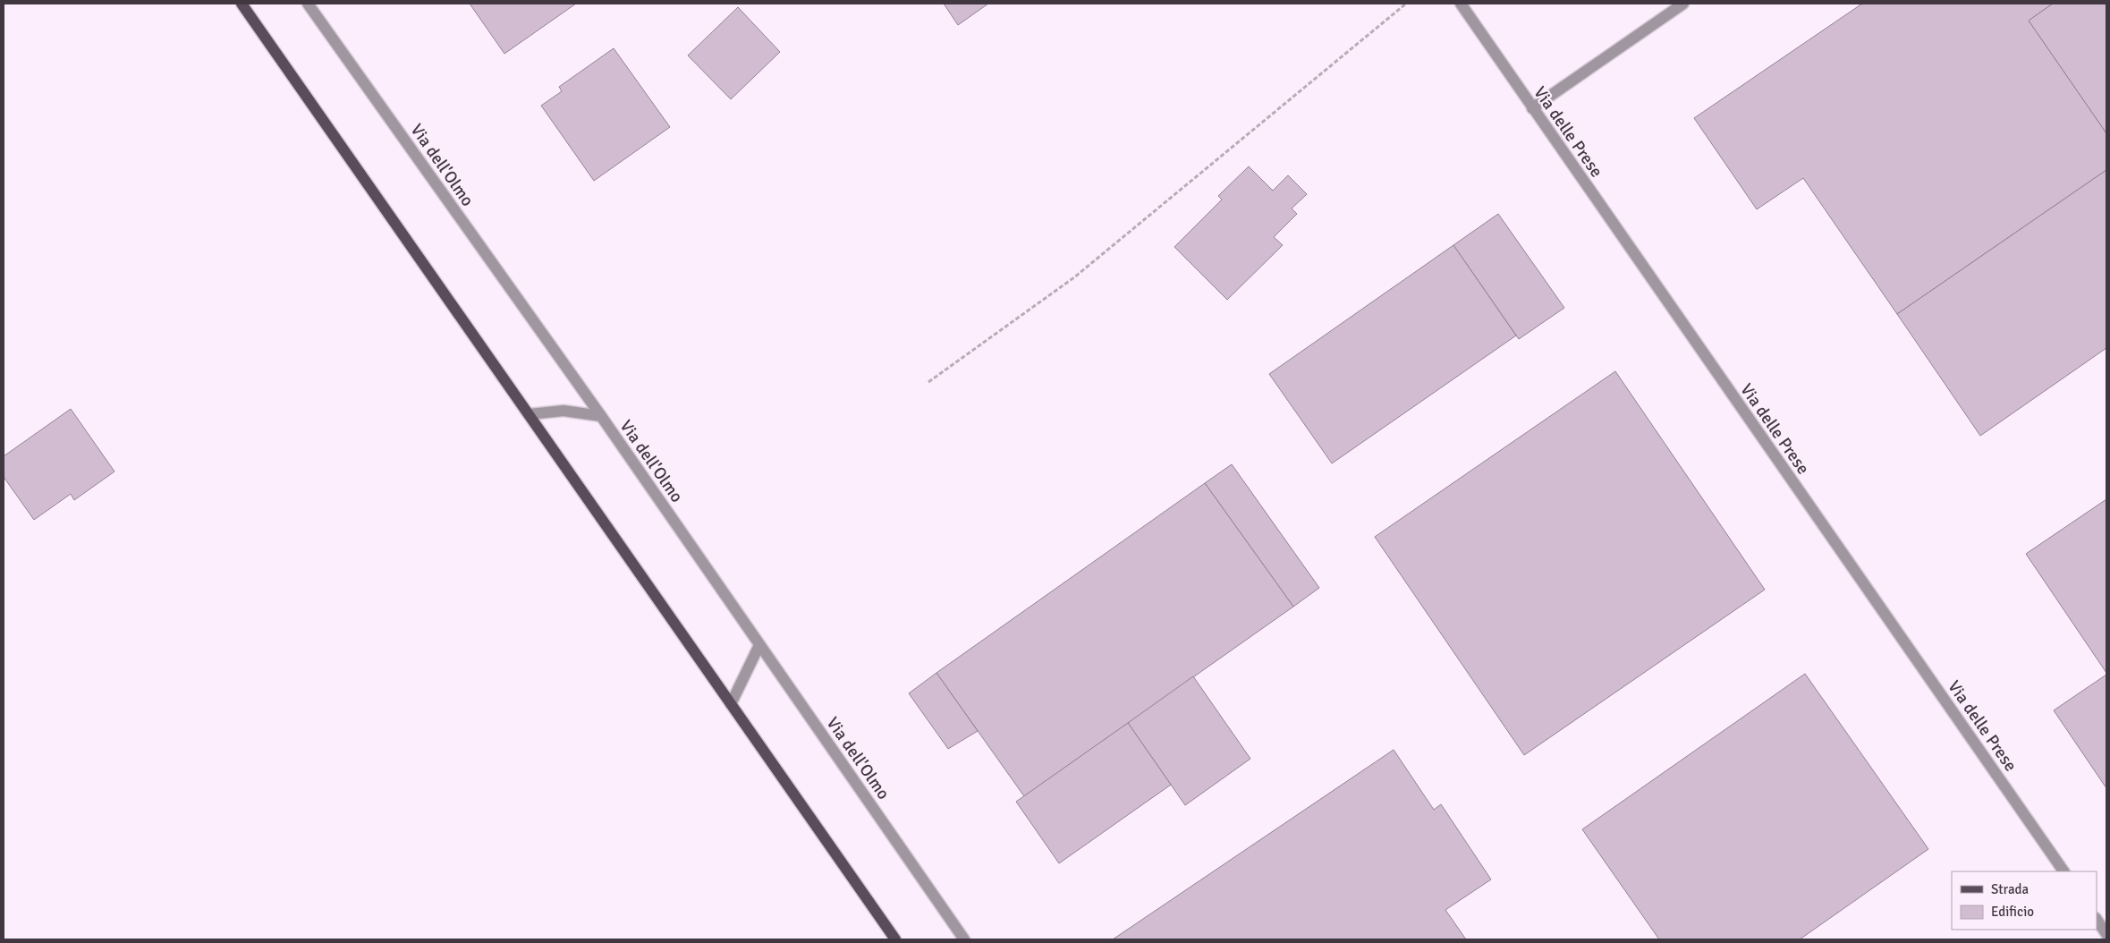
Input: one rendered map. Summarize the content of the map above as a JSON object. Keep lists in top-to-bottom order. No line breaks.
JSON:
{"streets":{"street":["Via delle Prese","Via dell'Olmo"]},"legend":["Strada","Edificio"]}
